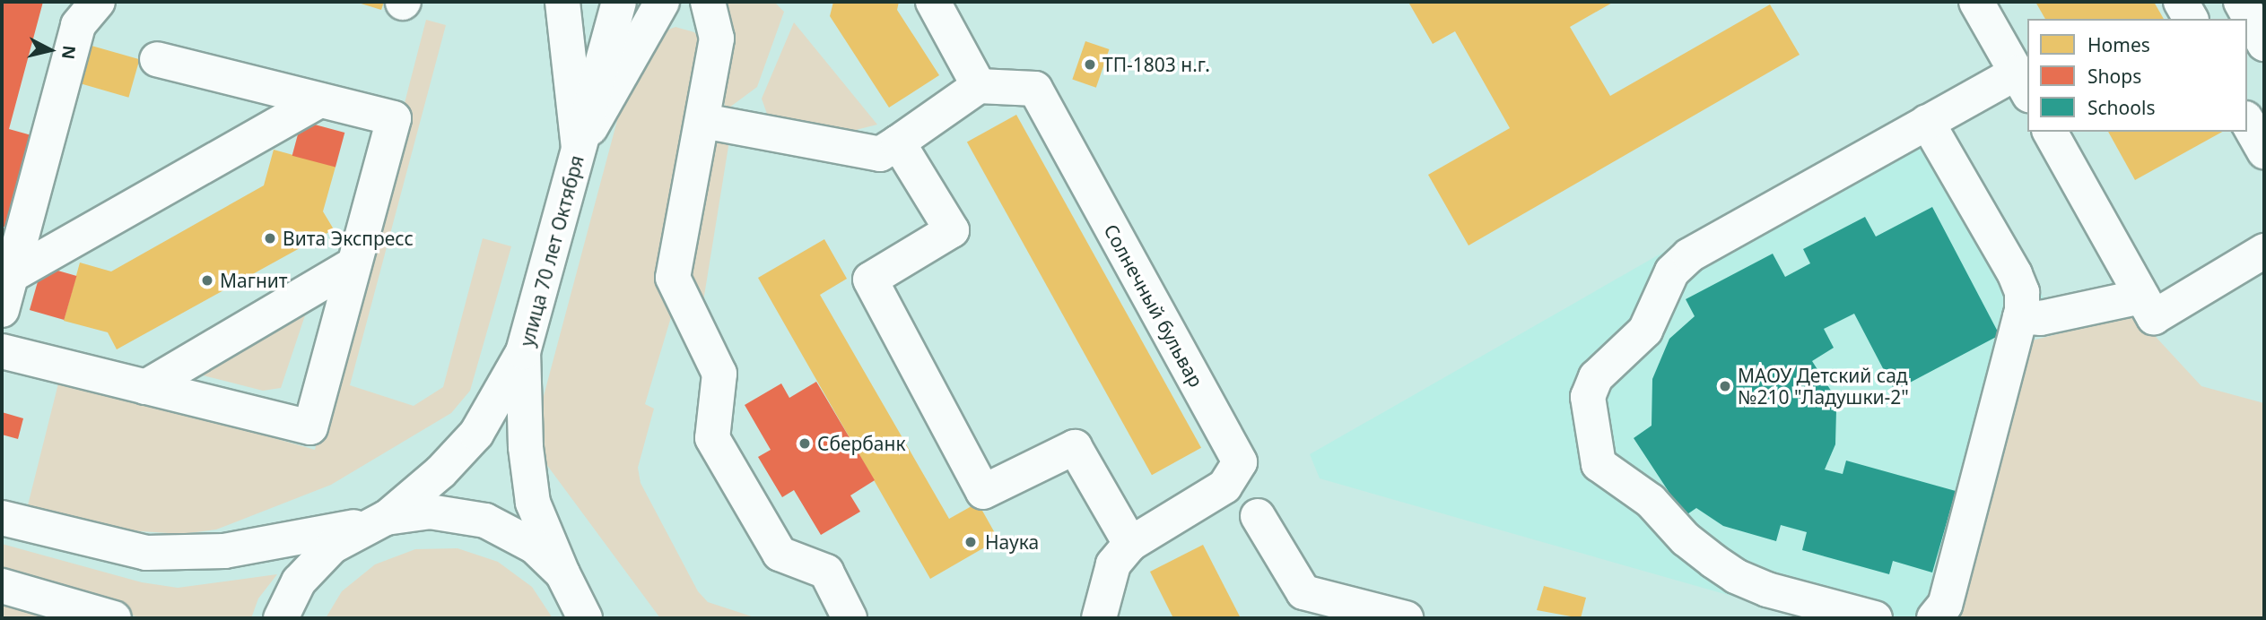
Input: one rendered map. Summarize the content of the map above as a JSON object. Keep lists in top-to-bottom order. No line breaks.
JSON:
{"streets":{"main road":["улица 70 лет Октября","Солнечный бульвар"]},"places":["ТП-1803 н.г.","Вита Экспресс","Магнит","МАОУ Детский сад №210 \"Ладушки-2\"","Сбербанк","Наука"],"legend":["Homes","Shops","Schools"],"north":"right"}
